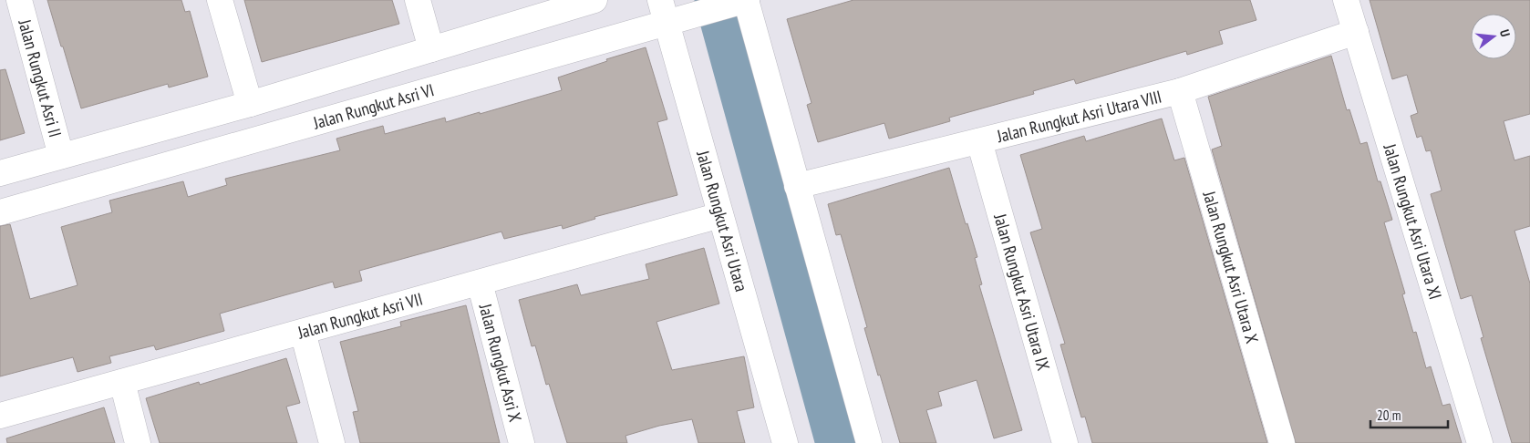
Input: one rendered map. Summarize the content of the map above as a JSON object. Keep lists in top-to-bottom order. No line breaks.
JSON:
{"streets":{"street":["Jalan Rungkut Asri II","Jalan Rungkut Asri VI","Jalan Rungkut Asri Utara VIII","Jalan Rungkut Asri Utara","Jalan Rungkut Asri Utara XI","Jalan Rungkut Asri Utara X","Jalan Rungkut Asri Utara IX","Jalan Rungkut Asri VII","Jalan Rungkut Asri X"]},"crossings":[["Jalan Rungkut Asri VI","Jalan Rungkut Asri Utara"],["Jalan Rungkut Asri Utara VIII","Jalan Rungkut Asri Utara XI"],["Jalan Rungkut Asri Utara VIII","Jalan Rungkut Asri Utara X"],["Jalan Rungkut Asri Utara VIII","Jalan Rungkut Asri Utara IX"],["Jalan Rungkut Asri Utara","Jalan Rungkut Asri VII"],["Jalan Rungkut Asri VII","Jalan Rungkut Asri X"]],"scale_bar":"20 m","north":"right"}
